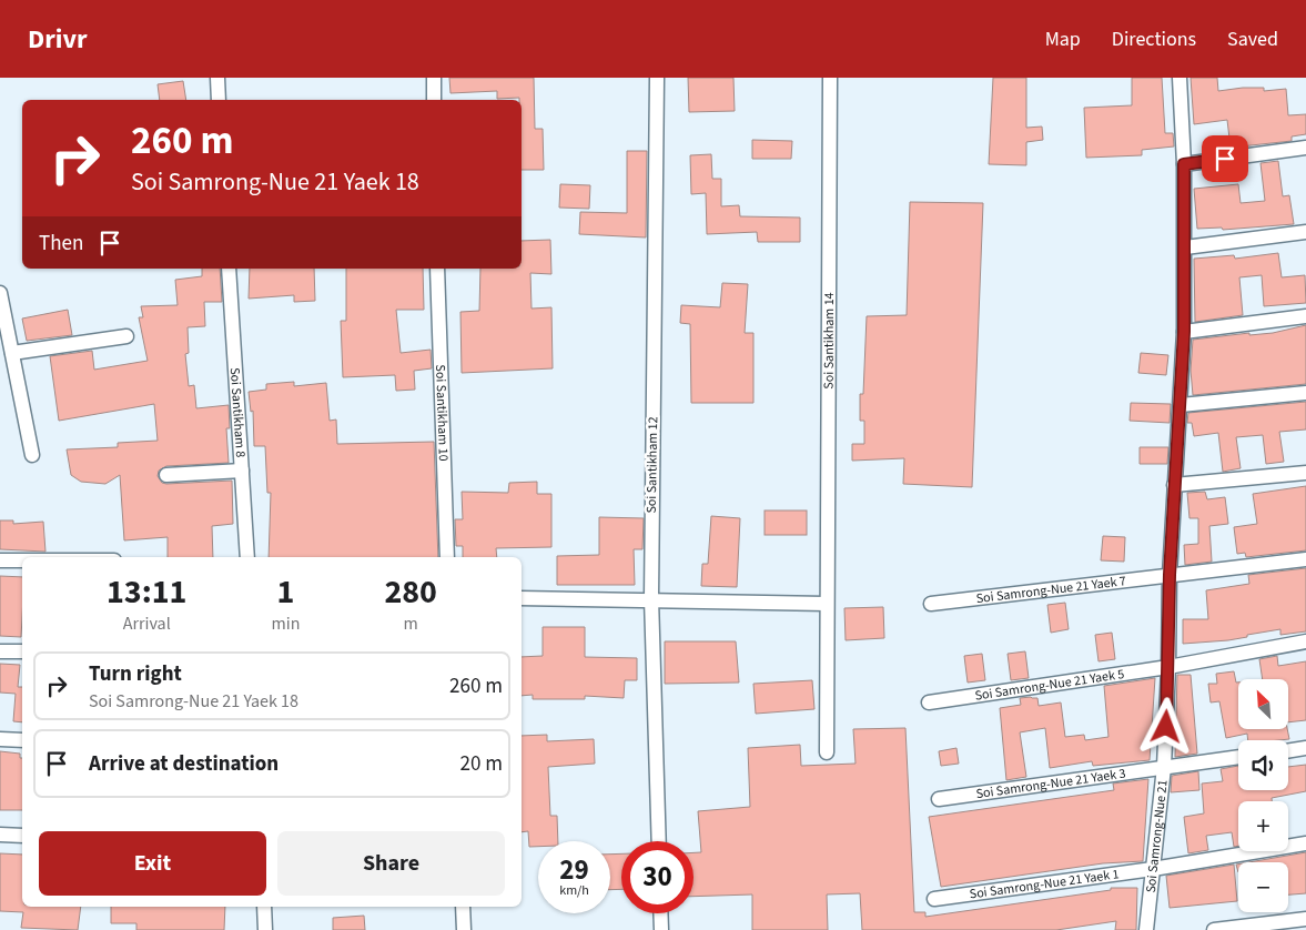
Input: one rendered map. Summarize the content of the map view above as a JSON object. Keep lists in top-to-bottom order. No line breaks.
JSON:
{"streets":{"street":["Soi Santikham 14","Soi Santikham 10","Soi Santikham 8","Soi Santikham 12","Soi Samrong-Nue 21 Yaek 7","Soi Samrong-Nue 21 Yaek 5","Soi Samrong-Nue 21 Yaek 3","Soi Samrong-Nue 21","Soi Samrong-Nue 21 Yaek 1"]},"crossings":[["Soi Samrong-Nue 21 Yaek 7","Soi Samrong-Nue 21"],["Soi Samrong-Nue 21 Yaek 5","Soi Samrong-Nue 21"],["Soi Samrong-Nue 21 Yaek 3","Soi Samrong-Nue 21"],["Soi Samrong-Nue 21","Soi Samrong-Nue 21 Yaek 1"]],"north":"top left","page":{"header":"Drivr","nav":["Map","Directions","Saved"],"turn":["260 m","Soi Samrong-Nue 21 Yaek 18"],"then":"Then","eta":["13:11","Arrival","1","min","280","m"],"list":[{"name":"Turn right","note":"Soi Samrong-Nue 21 Yaek 18","value":"260 m"},{"name":"Arrive at destination","value":"20 m"}],"map_buttons":["+","−"],"buttons":["Exit","Share"],"speed":"29 km/h","limit":"30"}}
